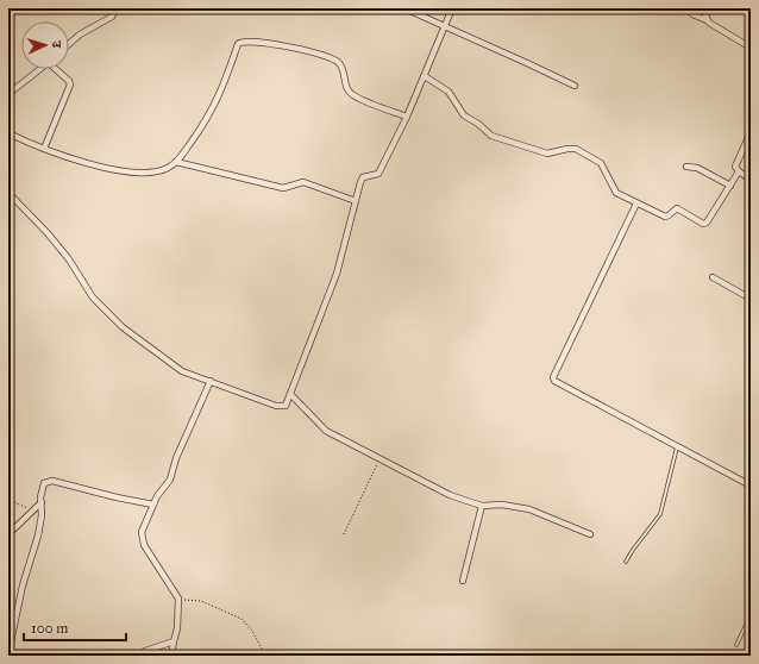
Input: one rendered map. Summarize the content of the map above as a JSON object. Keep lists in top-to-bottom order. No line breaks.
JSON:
{"scale_bar":"100 m","north":"right"}
